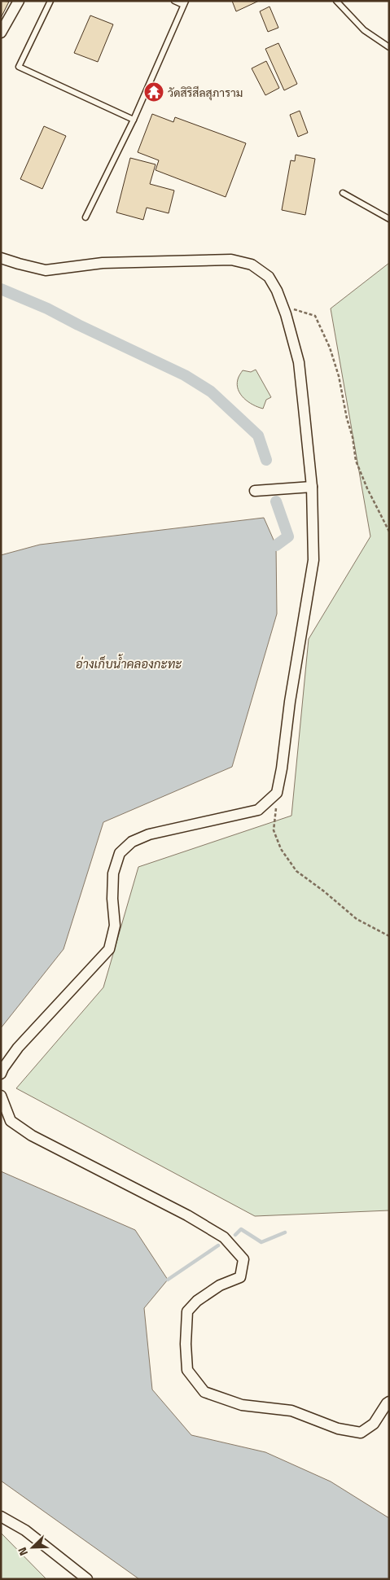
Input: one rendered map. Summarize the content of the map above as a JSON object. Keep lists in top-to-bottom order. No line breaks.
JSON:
{"water":["อ่างเก็บน้ำคลองกะทะ"],"places":{"temple":["วัดสิริสีลสุภาราม"]},"north":"bottom left"}
